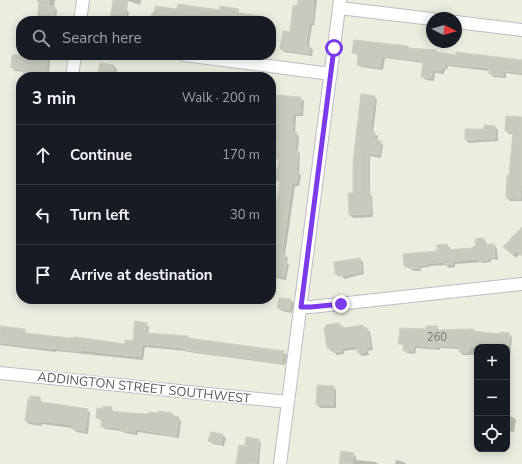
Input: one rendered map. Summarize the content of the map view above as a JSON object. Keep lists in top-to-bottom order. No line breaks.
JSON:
{"streets":{"street":["ADDINGTON STREET SOUTHWEST"]},"house_numbers":["260"],"north":"right","page":{"search":"Search here","heading":["3 min","Walk · 200 m"],"list":[["Continue","170 m"],["Turn left","30 m"],"Arrive at destination"],"map_buttons":["+","−"]}}
